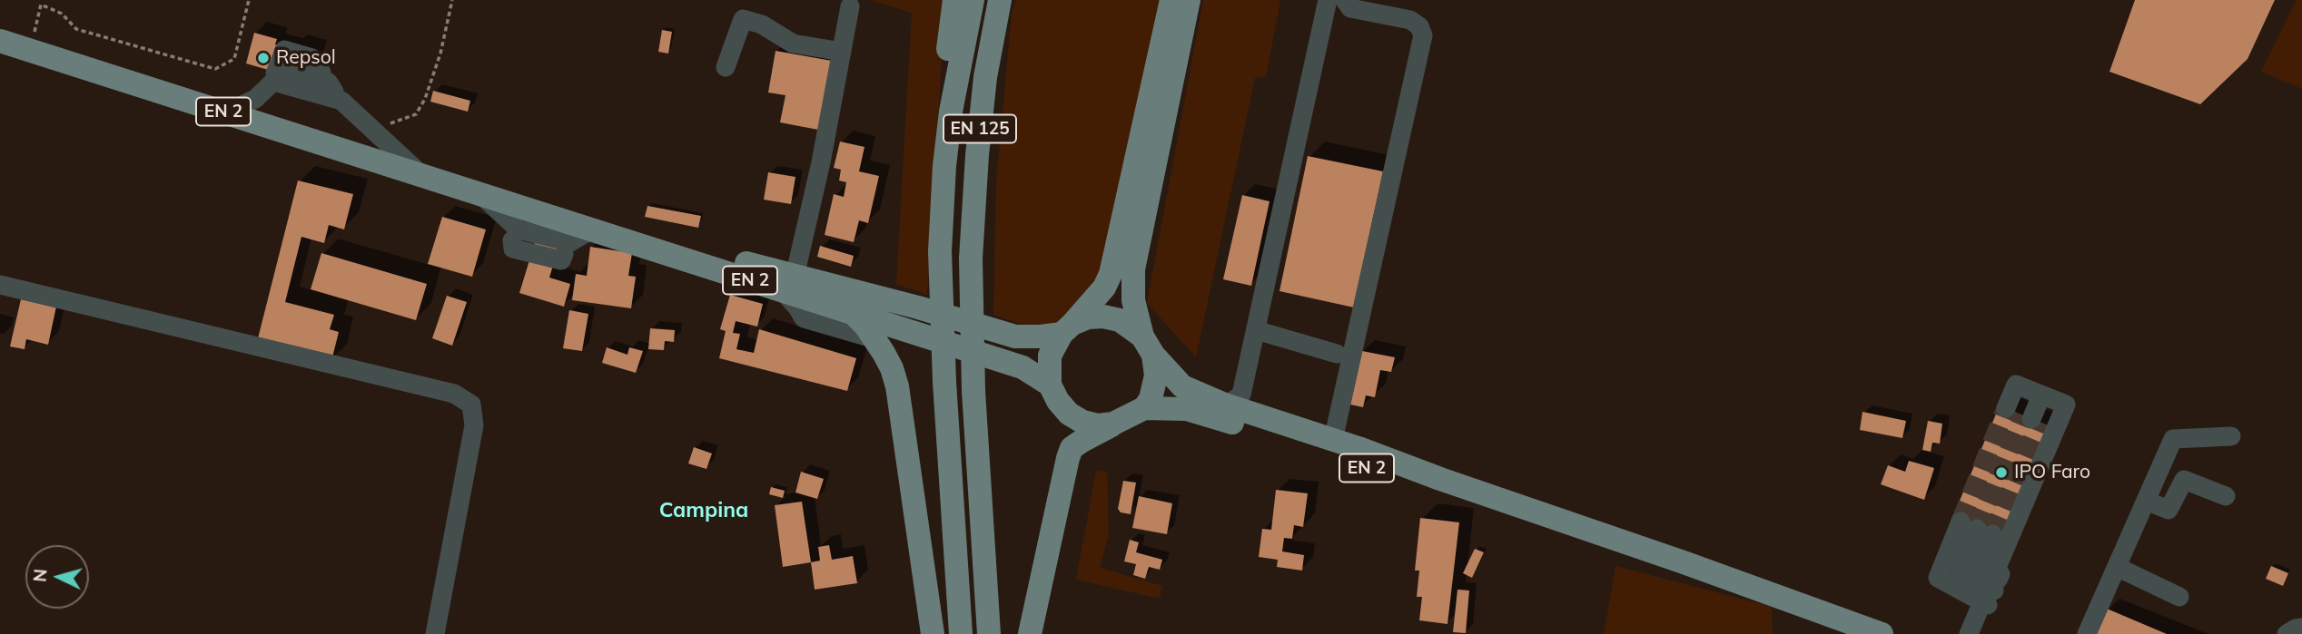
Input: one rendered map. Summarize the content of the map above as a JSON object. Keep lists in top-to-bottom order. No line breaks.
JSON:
{"streets":{"main road":["EN 2","EN 125"]},"districts":["Campina"],"places":["Repsol","IPO Faro"],"north":"left"}
